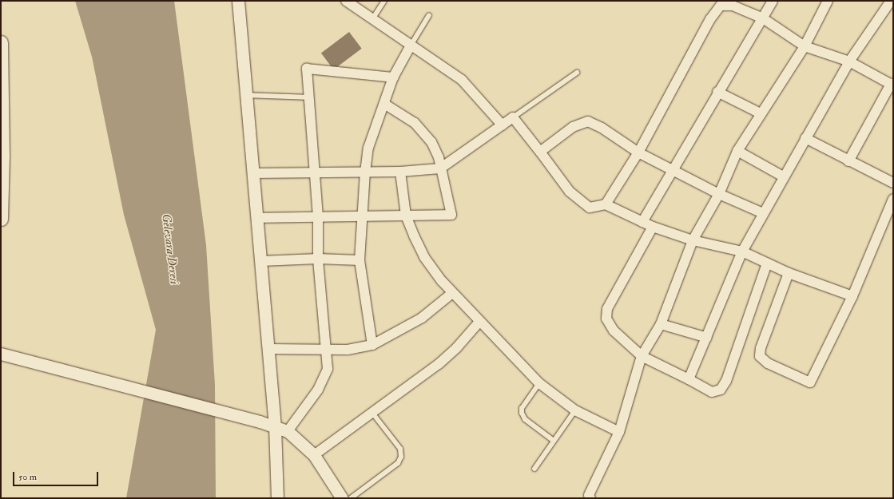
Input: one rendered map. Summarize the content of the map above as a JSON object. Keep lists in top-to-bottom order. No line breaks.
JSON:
{"water":["Gelevara Deresi"],"scale_bar":"50 m"}
